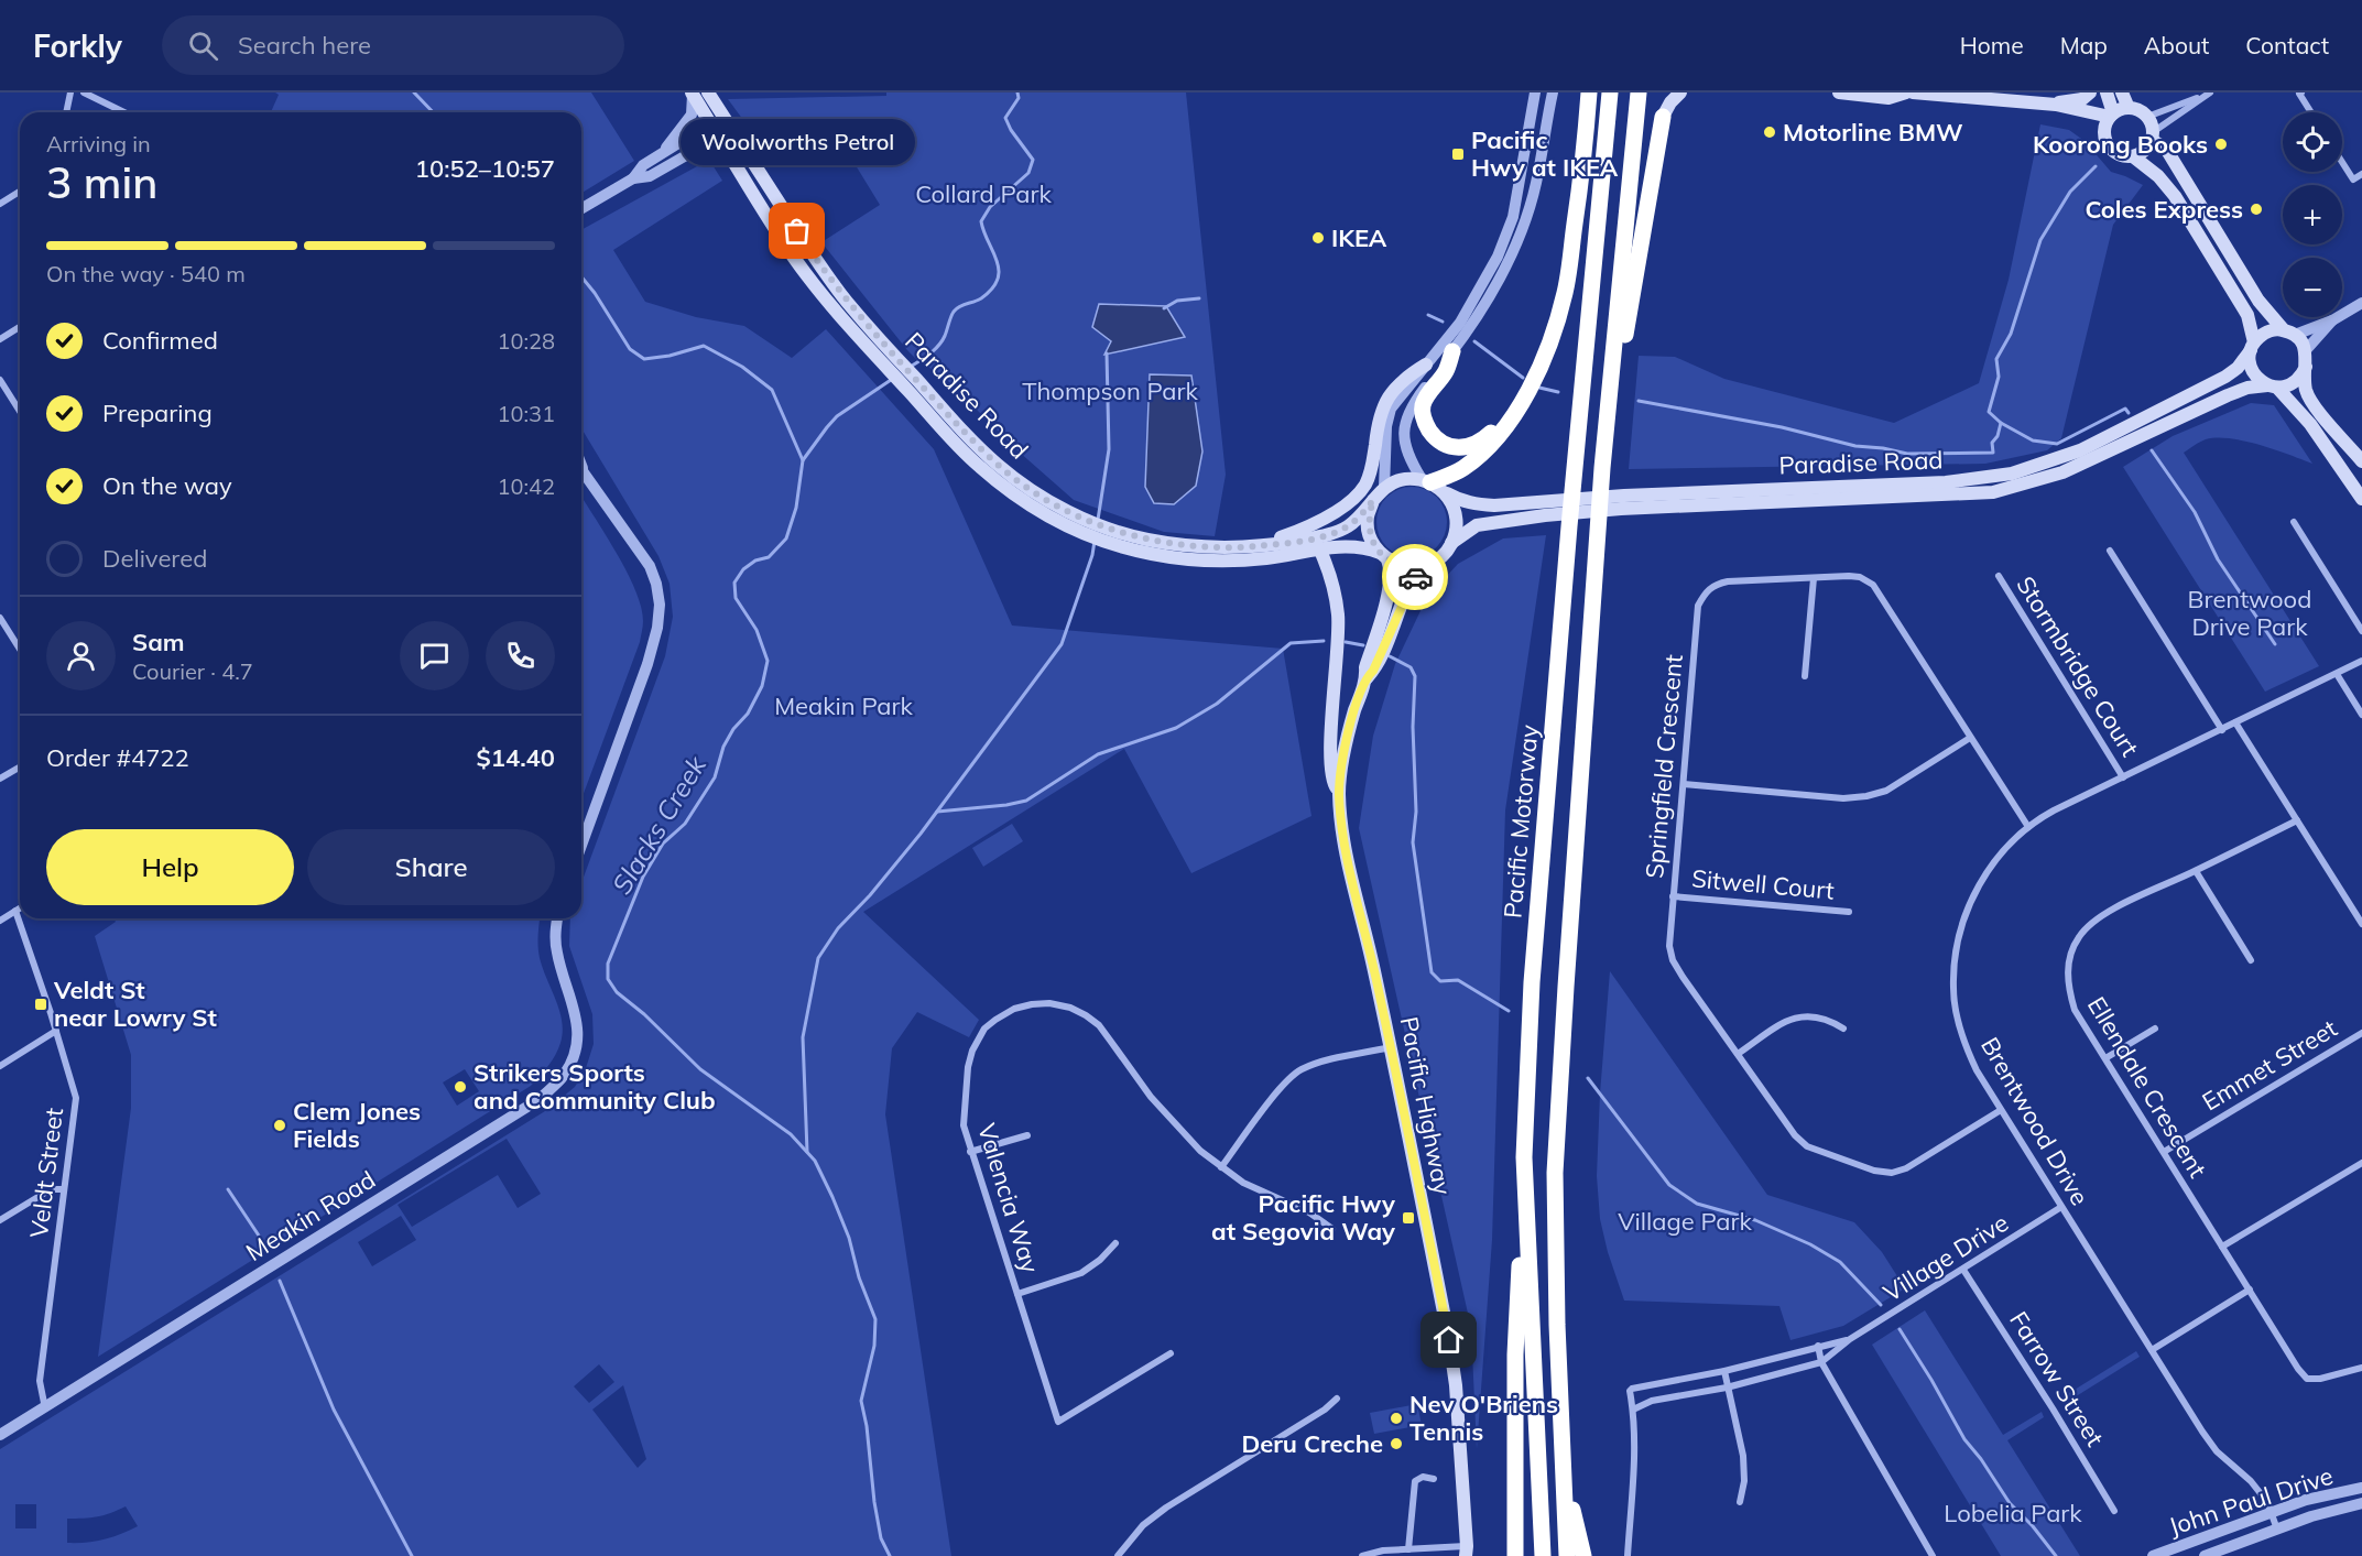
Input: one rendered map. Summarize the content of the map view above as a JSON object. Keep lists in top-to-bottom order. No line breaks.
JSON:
{"streets":{"highway":["Pacific Motorway"],"main road":["Paradise Road","Pacific Highway"],"street":["Stormbridge Court","Springfield Crescent","Sitwell Court","Emmet Street","Ellendale Crescent","Brentwood Drive","Veldt Street","Valencia Way","Meakin Road","Village Drive","Farrow Street","John Paul Drive"]},"crossings":[["Paradise Road","Pacific Highway"],["Stormbridge Court","Brentwood Drive"],["Springfield Crescent","Sitwell Court"],["Springfield Crescent","Brentwood Drive"],["Emmet Street","Ellendale Crescent"],["Brentwood Drive","Village Drive"],["Brentwood Drive","John Paul Drive"],["Veldt Street","Meakin Road"],["Village Drive","Farrow Street"]],"water":["Slacks Creek"],"parks":["Collard Park","Thompson Park","Brentwood Drive Park","Meakin Park","Village Park","Lobelia Park"],"places":{"other":["Motorline BMW","Koorong Books","Coles Express","Woolworths Petrol","IKEA","Strikers Sports and Community Club","Clem Jones Fields","Nev O'Briens Tennis","Deru Creche"],"transit":["Pacific Hwy at IKEA","Veldt St near Lowry St","Pacific Hwy at Segovia Way"]},"page":{"header":"Forkly","search":"Search here","nav":["Home","Map","About","Contact"],"map_buttons":["+","−"],"heading":["3 min","Arriving in","10:52–10:57"],"panel":["Sam","Courier · 4.7","Order #4722","$14.40"],"bubble":"Woolworths Petrol","bar":"On the way · 540 m","list":[["Confirmed","10:28"],["Preparing","10:31"],["On the way","10:42"],"Delivered"],"buttons":["Help","Share"]}}
